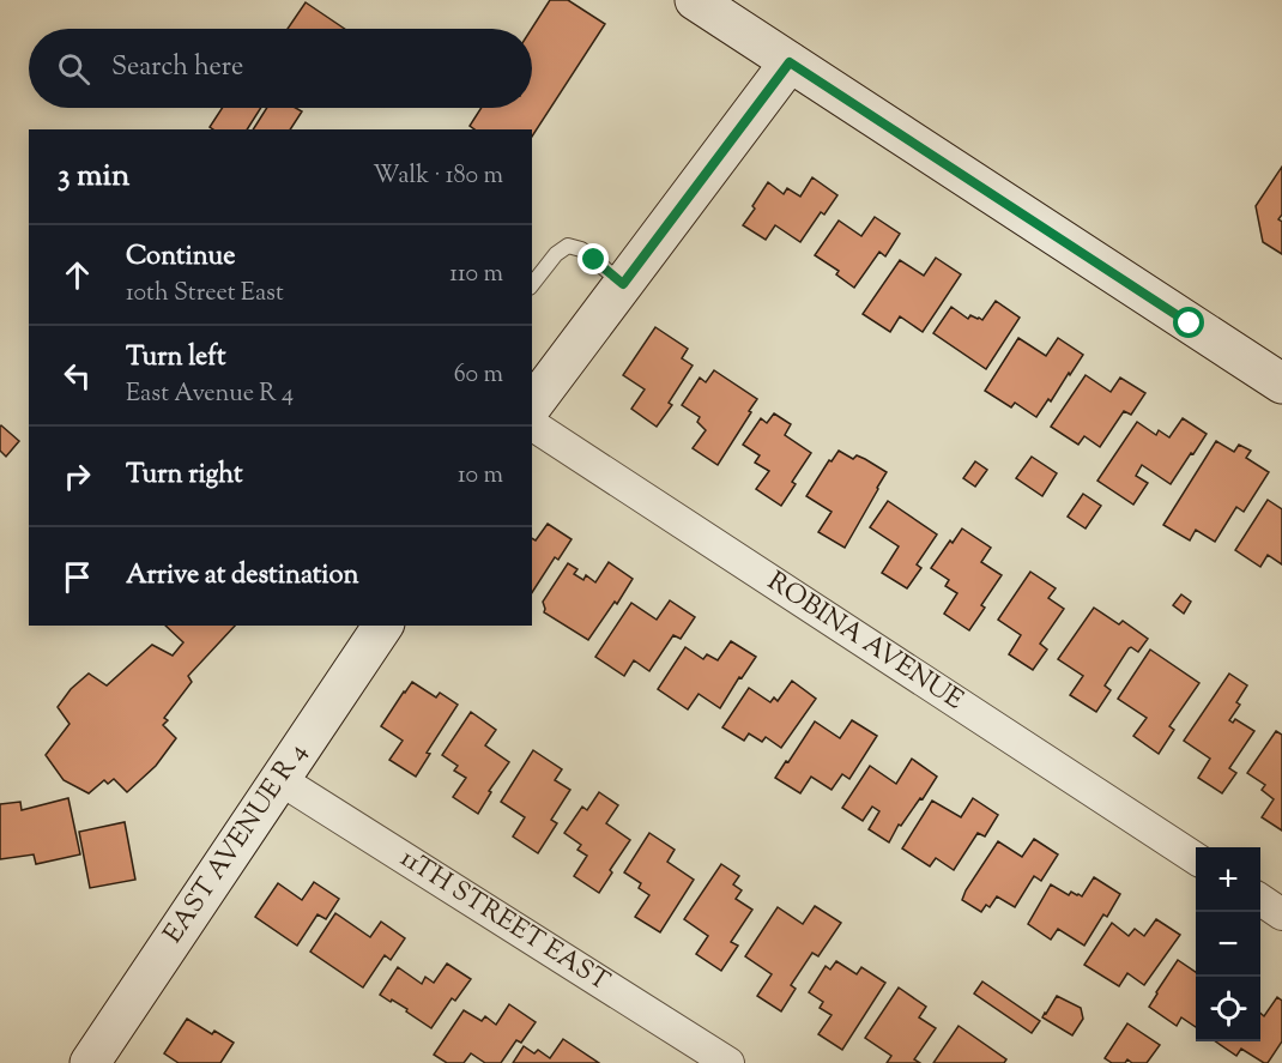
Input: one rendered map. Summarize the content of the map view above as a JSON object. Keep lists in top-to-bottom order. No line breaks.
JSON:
{"streets":{"street":["ROBINA AVENUE","EAST AVENUE R 4","11TH STREET EAST"]},"crossings":[["EAST AVENUE R 4","11TH STREET EAST"]],"page":{"search":"Search here","heading":["3 min","Walk · 180 m"],"list":[["Continue","10th Street East","110 m"],["Turn left","East Avenue R 4","60 m"],["Turn right","10 m"],"Arrive at destination"],"map_buttons":["+","−"]}}
